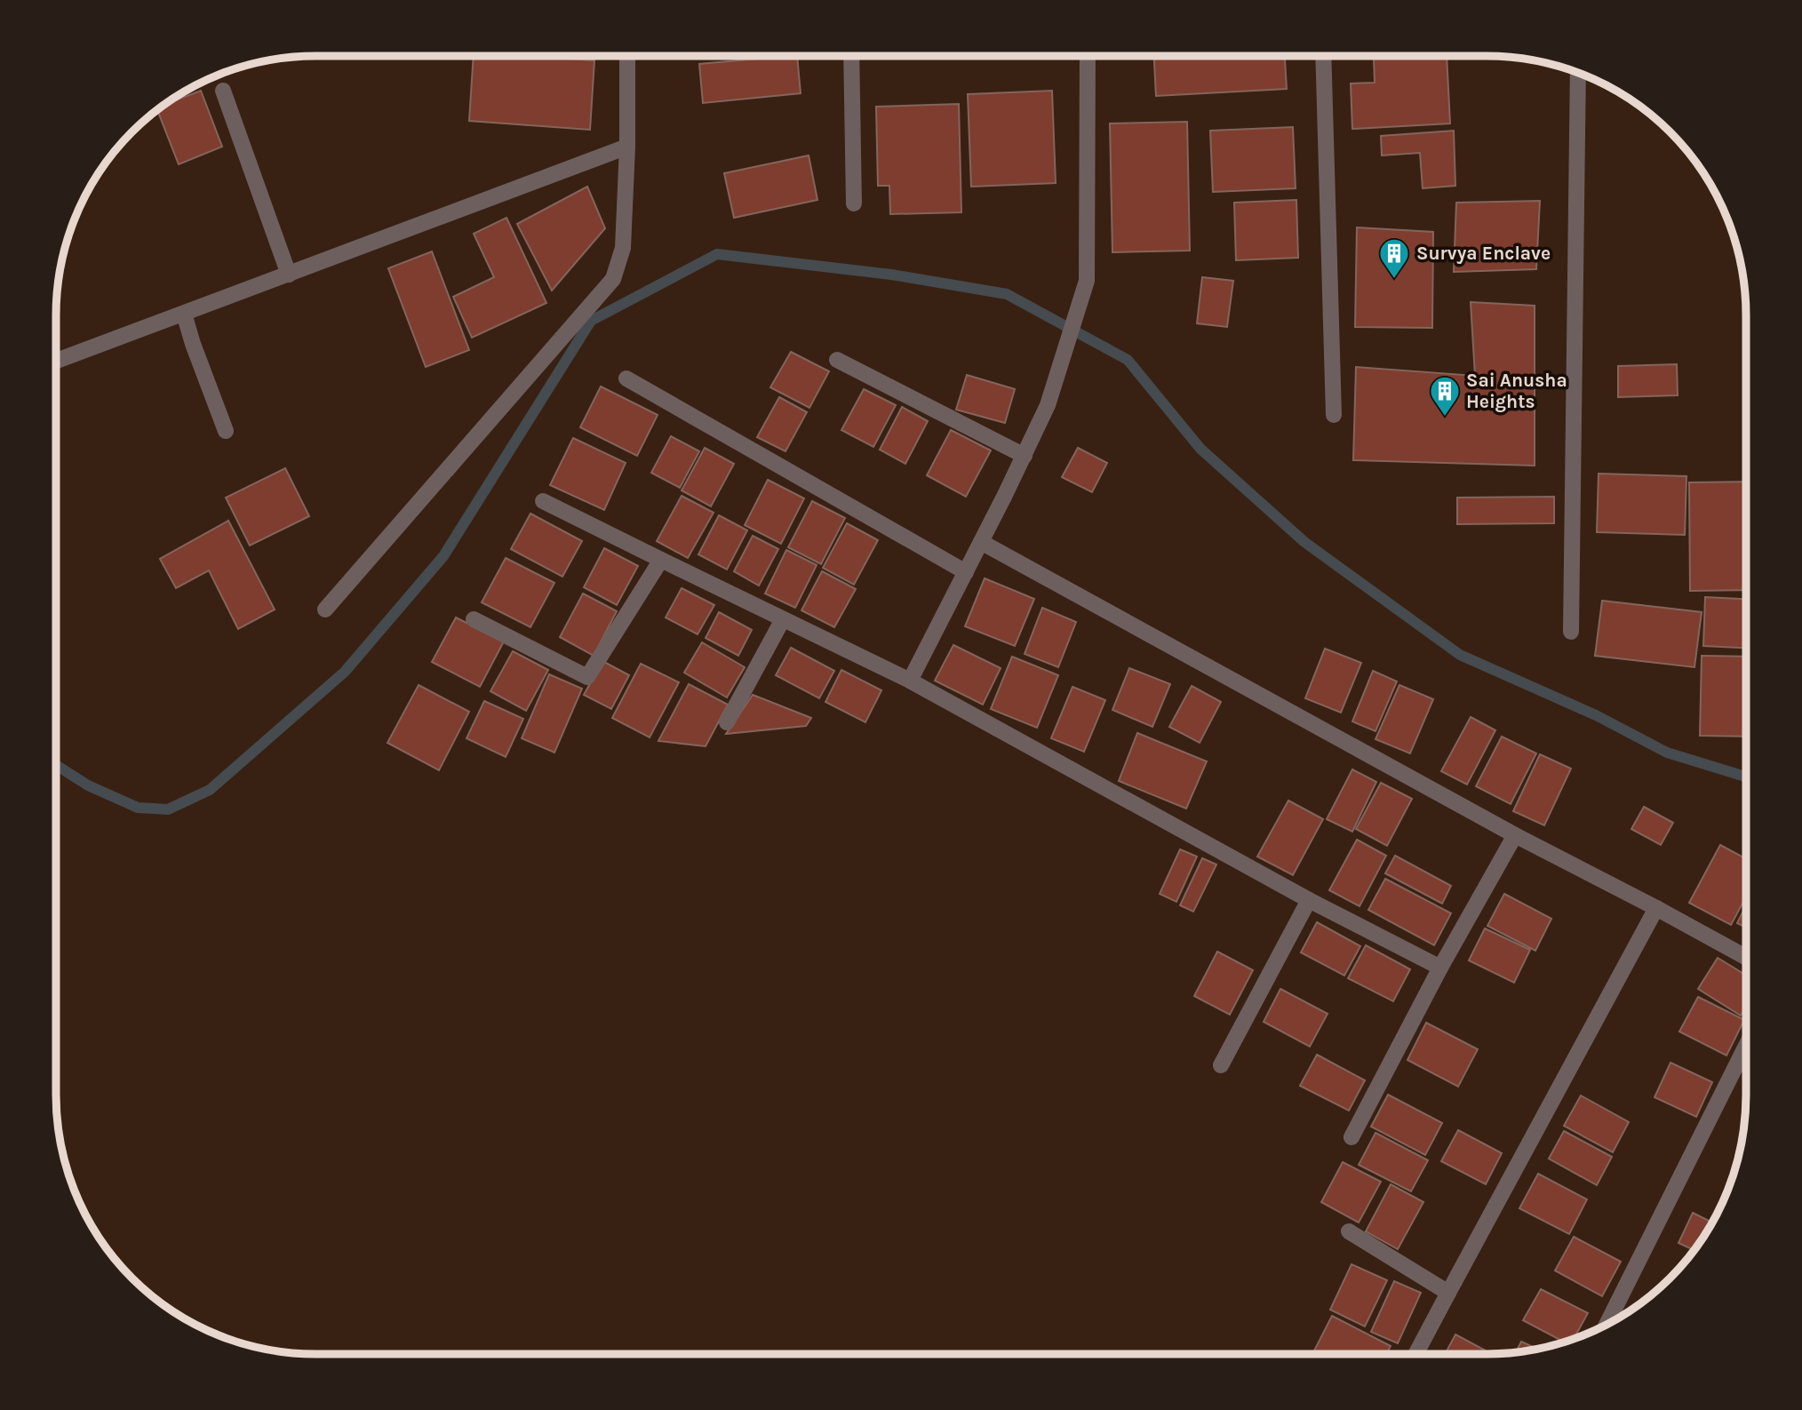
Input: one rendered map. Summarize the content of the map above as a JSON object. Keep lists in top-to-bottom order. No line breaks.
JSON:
{"places":{"building":["Survya Enclave","Sai Anusha Heights"]}}
